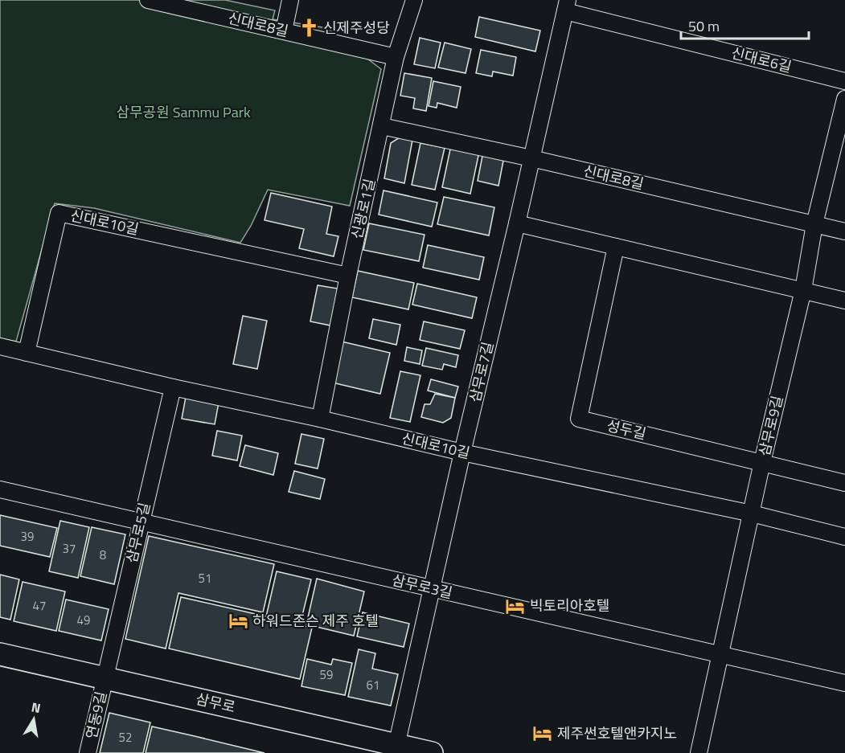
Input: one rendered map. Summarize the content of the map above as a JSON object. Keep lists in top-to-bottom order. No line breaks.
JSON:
{"streets":{"main road":["삼무로"],"street":["신대로8길","신대로6길","신광로1길","신대로10길","삼무로7길","삼무로9길","성두길","삼무로5길","삼무로3길","연동9길"]},"crossings":[["신대로8길","신광로1길"],["신대로8길","삼무로7길"],["신대로8길","삼무로9길"],["신대로6길","삼무로7길"],["신광로1길","신대로10길"],["신대로10길","삼무로7길"],["신대로10길","삼무로9길"],["신대로10길","삼무로5길"],["삼무로7길","삼무로3길"],["삼무로7길","삼무로"],["삼무로9길","성두길"],["삼무로9길","삼무로3길"],["삼무로5길","삼무로3길"],["삼무로5길","삼무로"],["삼무로5길","연동9길"],["삼무로","연동9길"]],"parks":["삼무공원 Sammu Park"],"places":{"church":["신제주성당"],"hotel":["빅토리아호텔","하워드존슨 제주 호텔","제주썬호텔앤카지노"]},"house_numbers":["39","37","8","51","47","49","59","61","52"],"scale_bar":"50 m","north":"top"}
